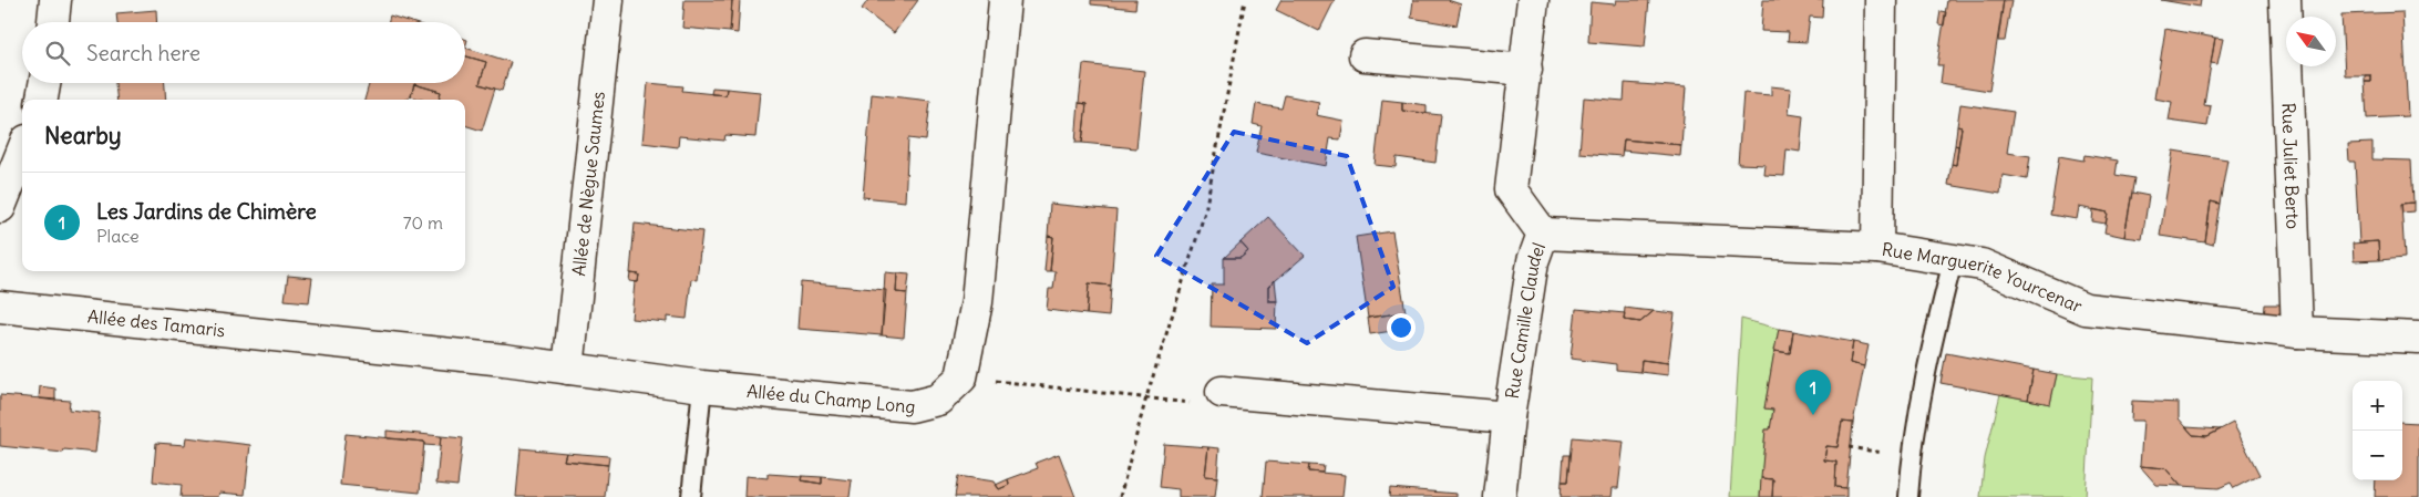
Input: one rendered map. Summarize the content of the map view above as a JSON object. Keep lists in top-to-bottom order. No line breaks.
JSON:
{"streets":{"street":["Rue Juliet Berto","Allée de Nègue Saumes","Rue Marguerite Yourcenar","Rue Camille Claudel","Allée des Tamaris","Allée du Champ Long"]},"crossings":[["Rue Juliet Berto","Rue Marguerite Yourcenar"],["Allée de Nègue Saumes","Allée du Champ Long"],["Rue Marguerite Yourcenar","Rue Camille Claudel"],["Allée des Tamaris","Allée du Champ Long"]],"north":"top left","page":{"search":"Search here","heading":"Nearby","list":[{"mark":"1","name":"Les Jardins de Chimère","note":"Place","value":"70 m"}],"pins":"1","map_buttons":["+","−"]}}
